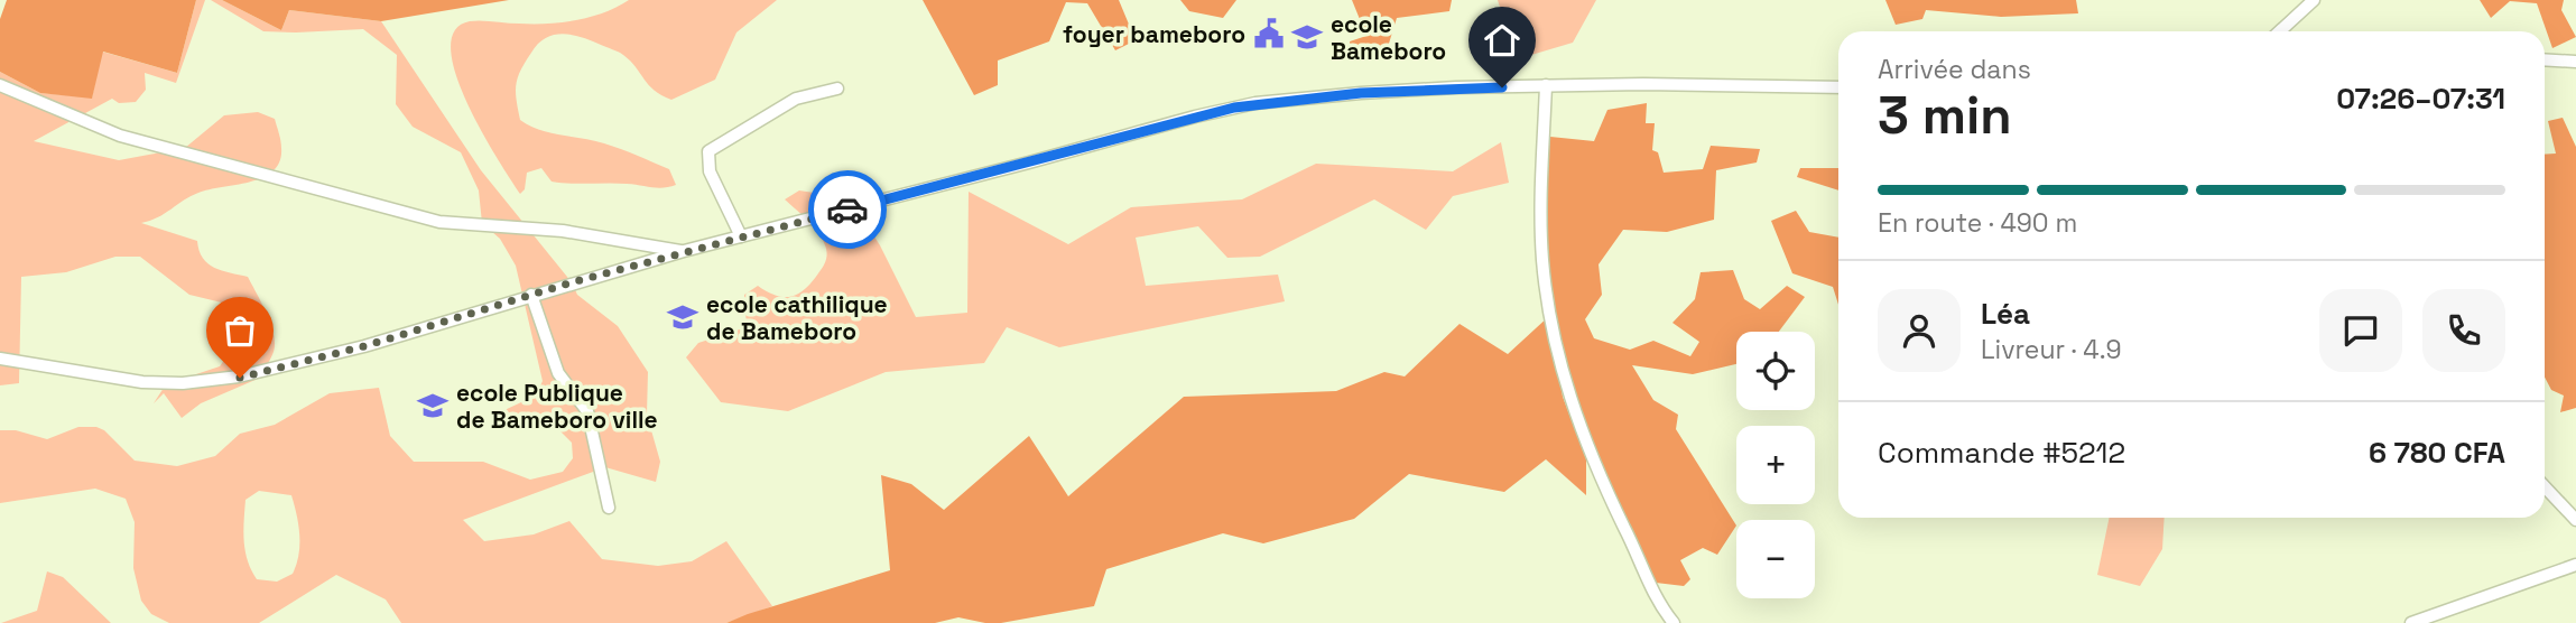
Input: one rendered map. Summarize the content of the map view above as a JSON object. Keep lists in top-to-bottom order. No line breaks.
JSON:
{"places":{"public building":["foyer bameboro"],"school or university":["ecole Bameboro","ecole cathilique de Bameboro","ecole Publique de Bameboro ville"]},"page":{"heading":["3 min","Arrivée dans","07:26–07:31"],"panel":["Léa","Livreur · 4.9","Commande #5212","6 780 CFA"],"bar":"En route · 490 m","map_buttons":["+","−"]}}
